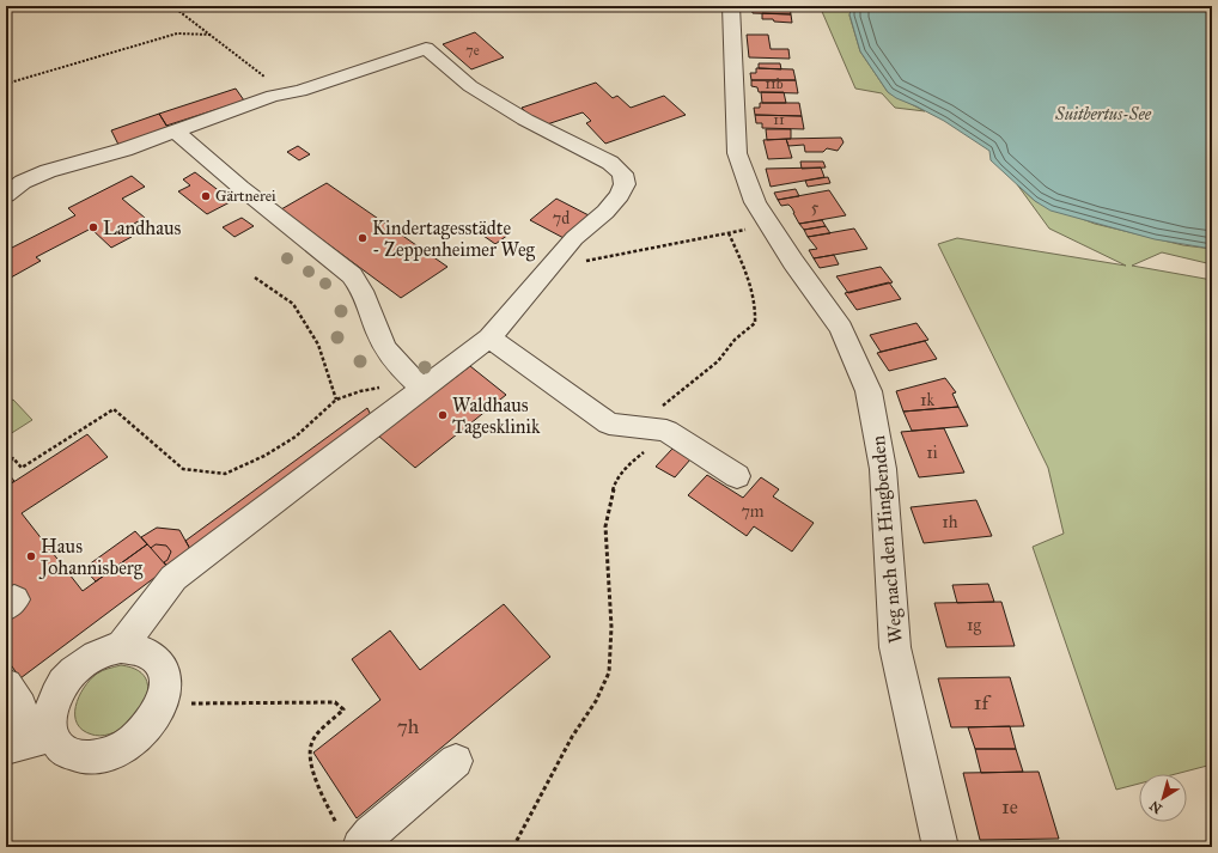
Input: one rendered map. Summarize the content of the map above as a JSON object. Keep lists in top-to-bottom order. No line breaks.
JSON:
{"streets":{"street":["Weg nach den Hingbenden"]},"water":["Suitbertus-See"],"places":["Gärtnerei","Landhaus","Kindertagesstädte - Zeppenheimer Weg","Waldhaus Tagesklinik","Haus Johannisberg"],"house_numbers":["7e","11b","11","5","7d","1k","1i","7m","1h","1g","1f","7h","1e"],"north":"bottom left"}
